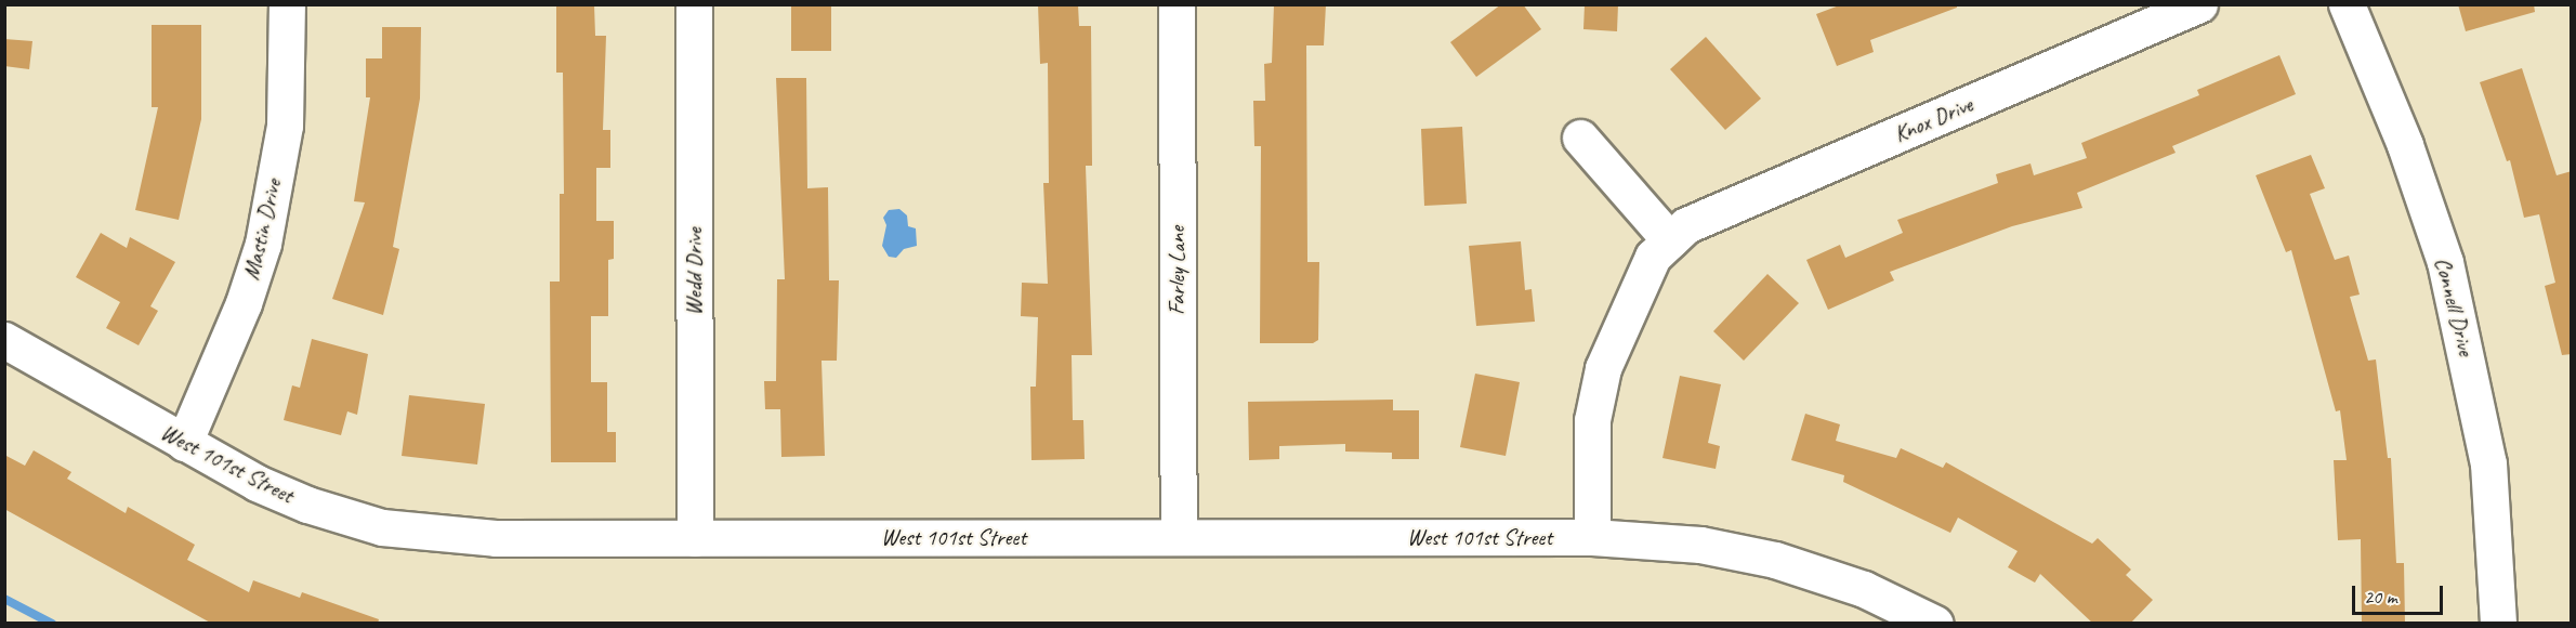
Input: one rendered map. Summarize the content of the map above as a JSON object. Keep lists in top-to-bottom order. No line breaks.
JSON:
{"streets":{"street":["Knox Drive","Mastin Drive","Farley Lane","Wedd Drive","Connell Drive","West 101st Street"]},"crossings":[["Knox Drive","West 101st Street"],["Mastin Drive","West 101st Street"],["Farley Lane","West 101st Street"],["Wedd Drive","West 101st Street"]],"scale_bar":"20 m"}
